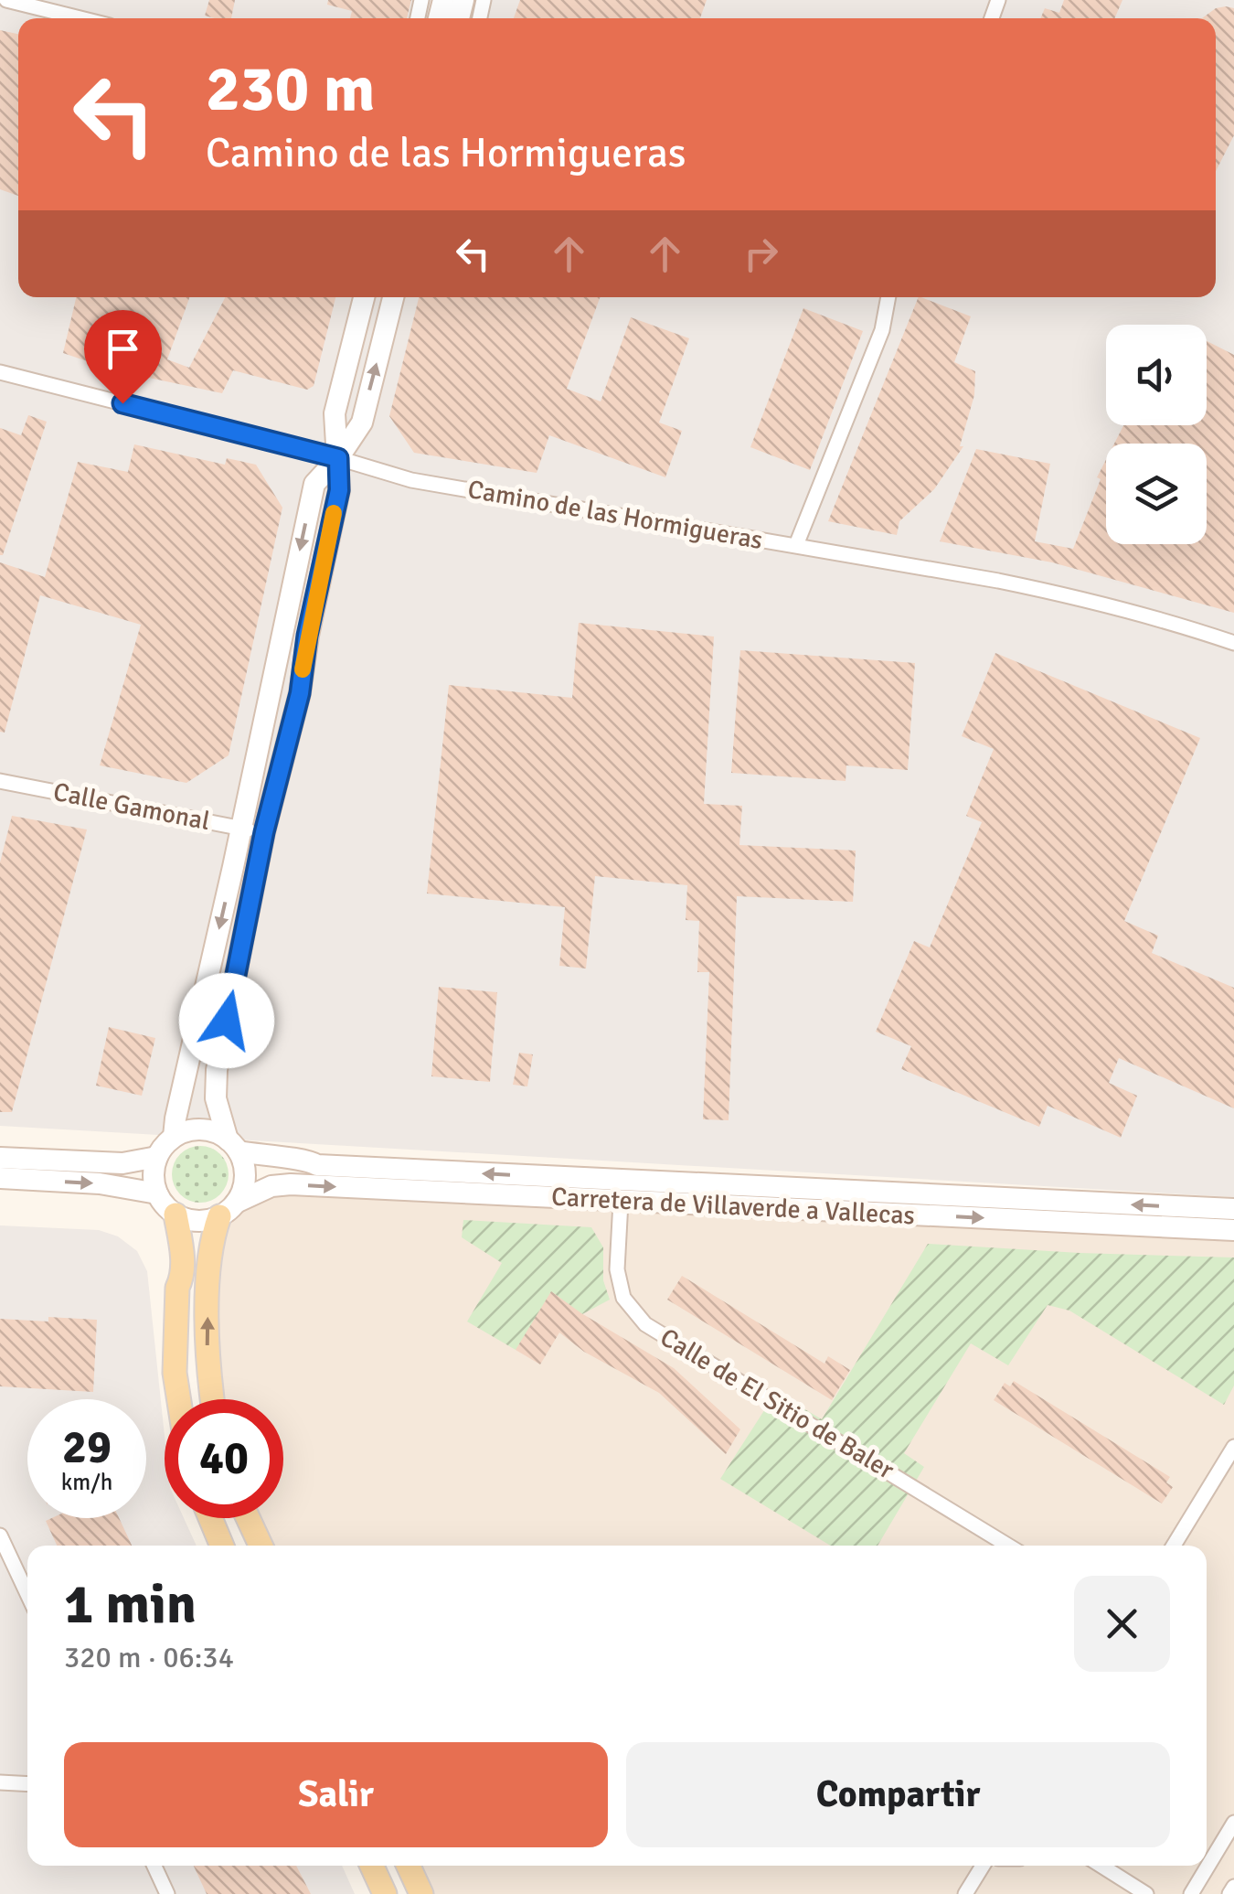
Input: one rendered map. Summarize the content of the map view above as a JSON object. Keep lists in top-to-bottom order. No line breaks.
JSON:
{"streets":{"main road":["Carretera de Villaverde a Vallecas"],"street":["Camino de las Hormigueras","Calle Gamonal","Calle de El Sitio de Baler"]},"crossings":[["Carretera de Villaverde a Vallecas","Calle de El Sitio de Baler"]],"page":{"turn":["230 m","Camino de las Hormigueras"],"speed":"29 km/h","limit":"40","heading":["1 min","320 m · 06:34"],"buttons":["Salir","Compartir"]}}
